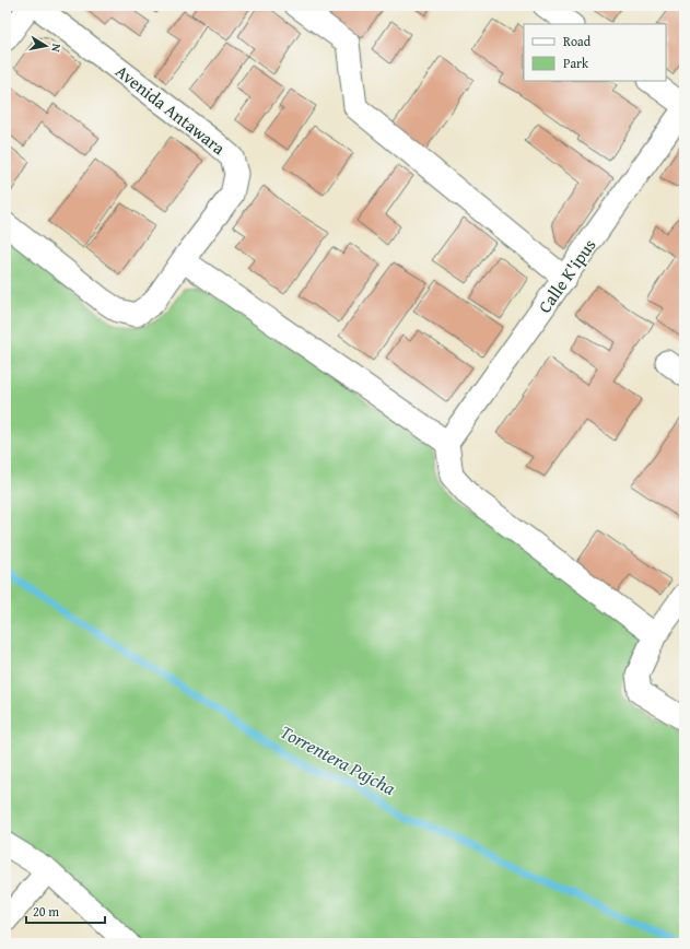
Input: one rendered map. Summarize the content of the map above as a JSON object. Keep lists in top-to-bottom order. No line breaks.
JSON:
{"streets":{"street":["Avenida Antawara","Calle K'ipus"]},"water":["Torrentera Pajcha"],"legend":["Road","Park"],"scale_bar":"20 m","north":"right"}
